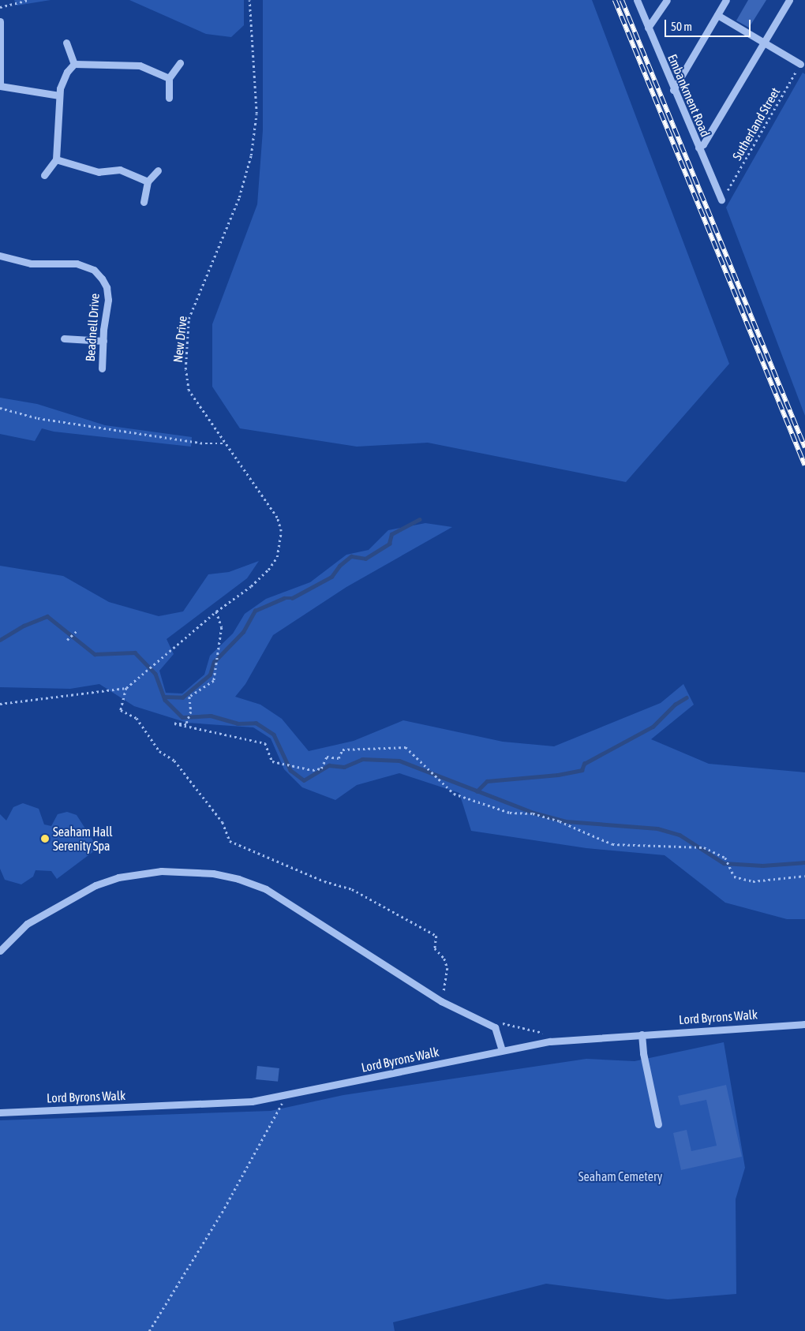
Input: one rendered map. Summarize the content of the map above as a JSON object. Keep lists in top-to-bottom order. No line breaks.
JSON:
{"streets":{"street":["Embankment Road","Beadnell Drive","Lord Byrons Walk"],"path":["Sutherland Street","New Drive"]},"crossings":[["Embankment Road","Sutherland Street"]],"parks":["Seaham Cemetery"],"places":["Seaham Hall Serenity Spa"],"scale_bar":"50 m"}
